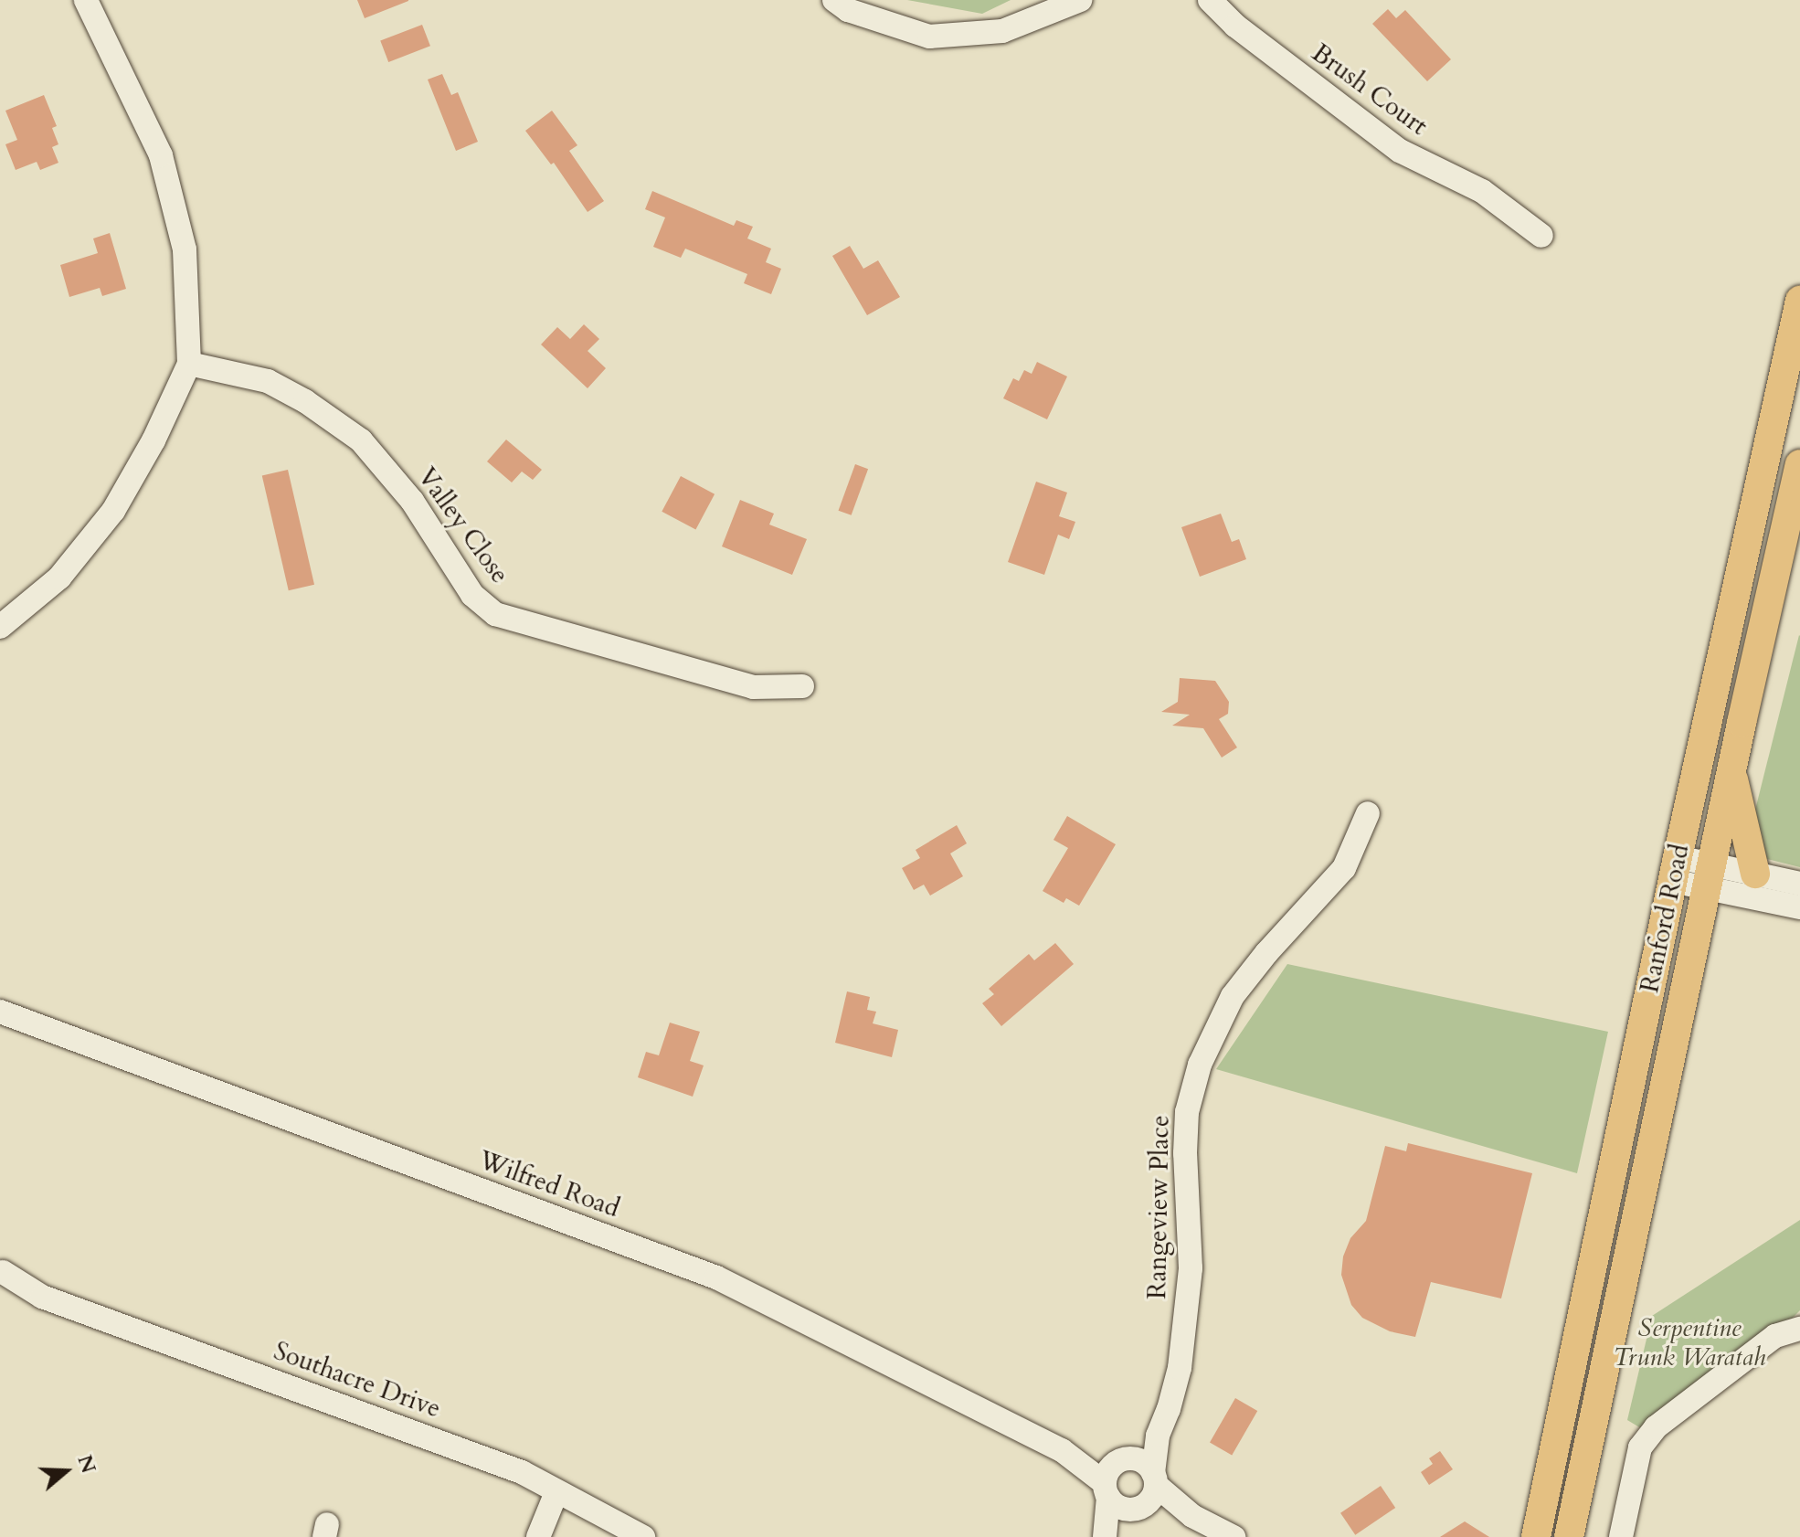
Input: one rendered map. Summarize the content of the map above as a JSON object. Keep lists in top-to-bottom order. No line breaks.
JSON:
{"streets":{"main road":["Ranford Road"],"street":["Brush Court","Valley Close","Wilfred Road","Rangeview Place","Southacre Drive"]},"crossings":[["Wilfred Road","Rangeview Place"]],"parks":["Serpentine Trunk Waratah"],"north":"right"}
